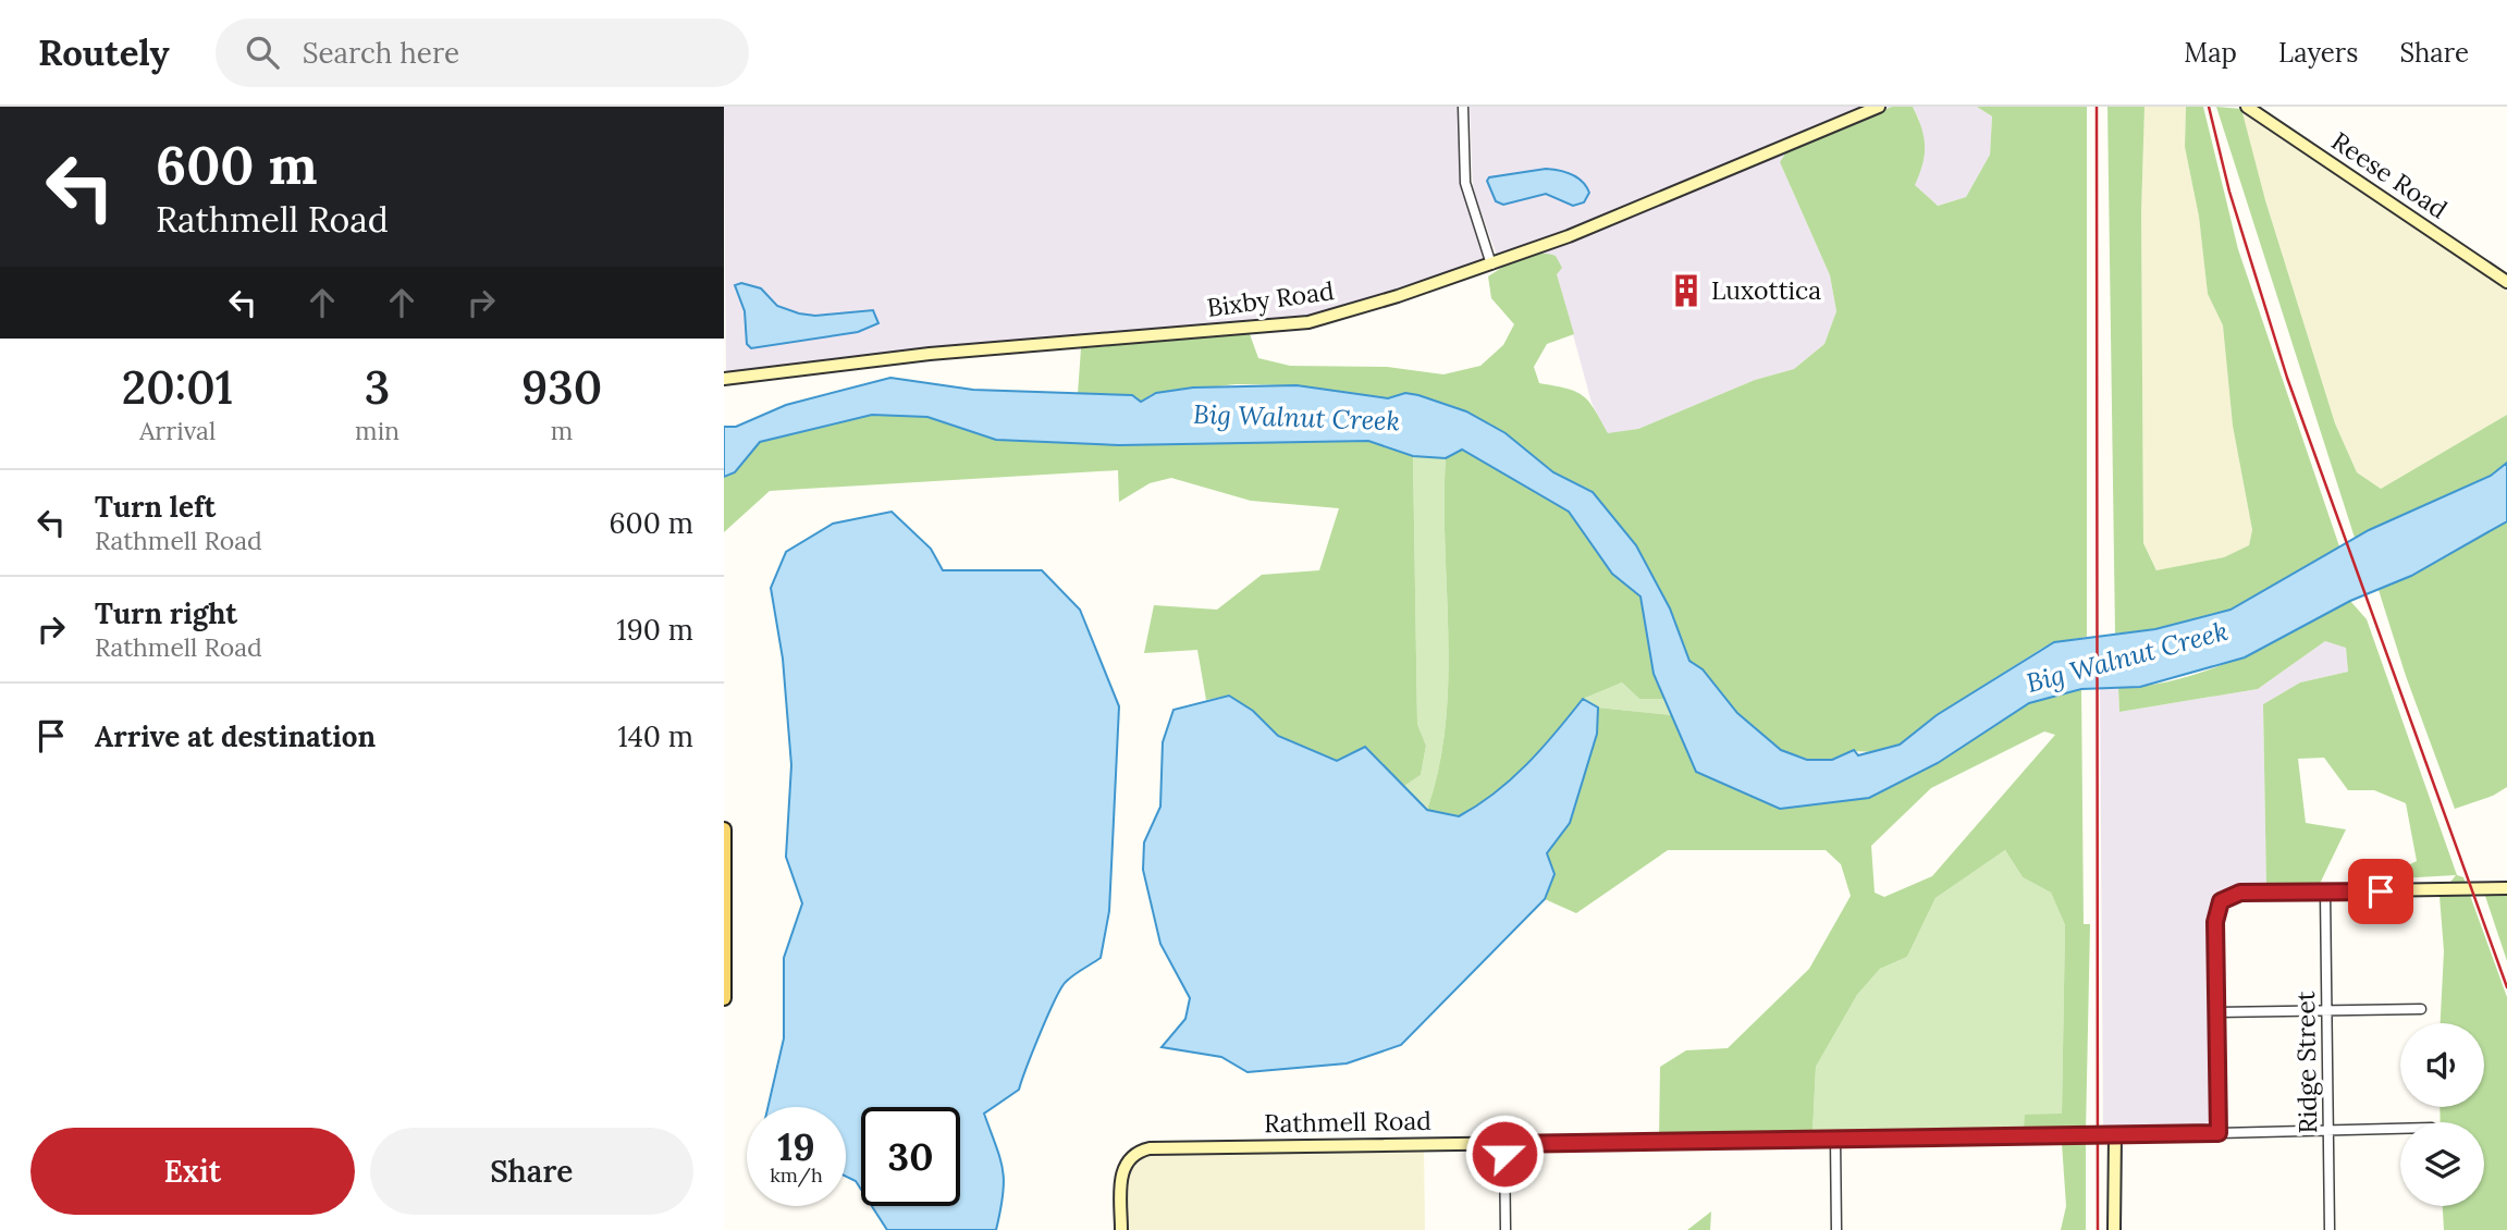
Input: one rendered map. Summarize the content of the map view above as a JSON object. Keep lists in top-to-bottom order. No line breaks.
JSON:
{"streets":{"street":["Reese Road","Bixby Road","Ridge Street","Rathmell Road"]},"water":["Big Walnut Creek"],"places":{"building":["Luxottica"]},"page":{"header":"Routely","search":"Search here","nav":["Map","Layers","Share"],"turn":["600 m","Rathmell Road"],"eta":["20:01","Arrival","3","min","930","m"],"list":[{"name":"Turn left","note":"Rathmell Road","value":"600 m"},{"name":"Turn right","note":"Rathmell Road","value":"190 m"},{"name":"Arrive at destination","value":"140 m"}],"speed":"19 km/h","limit":"30","buttons":["Exit","Share"]}}
